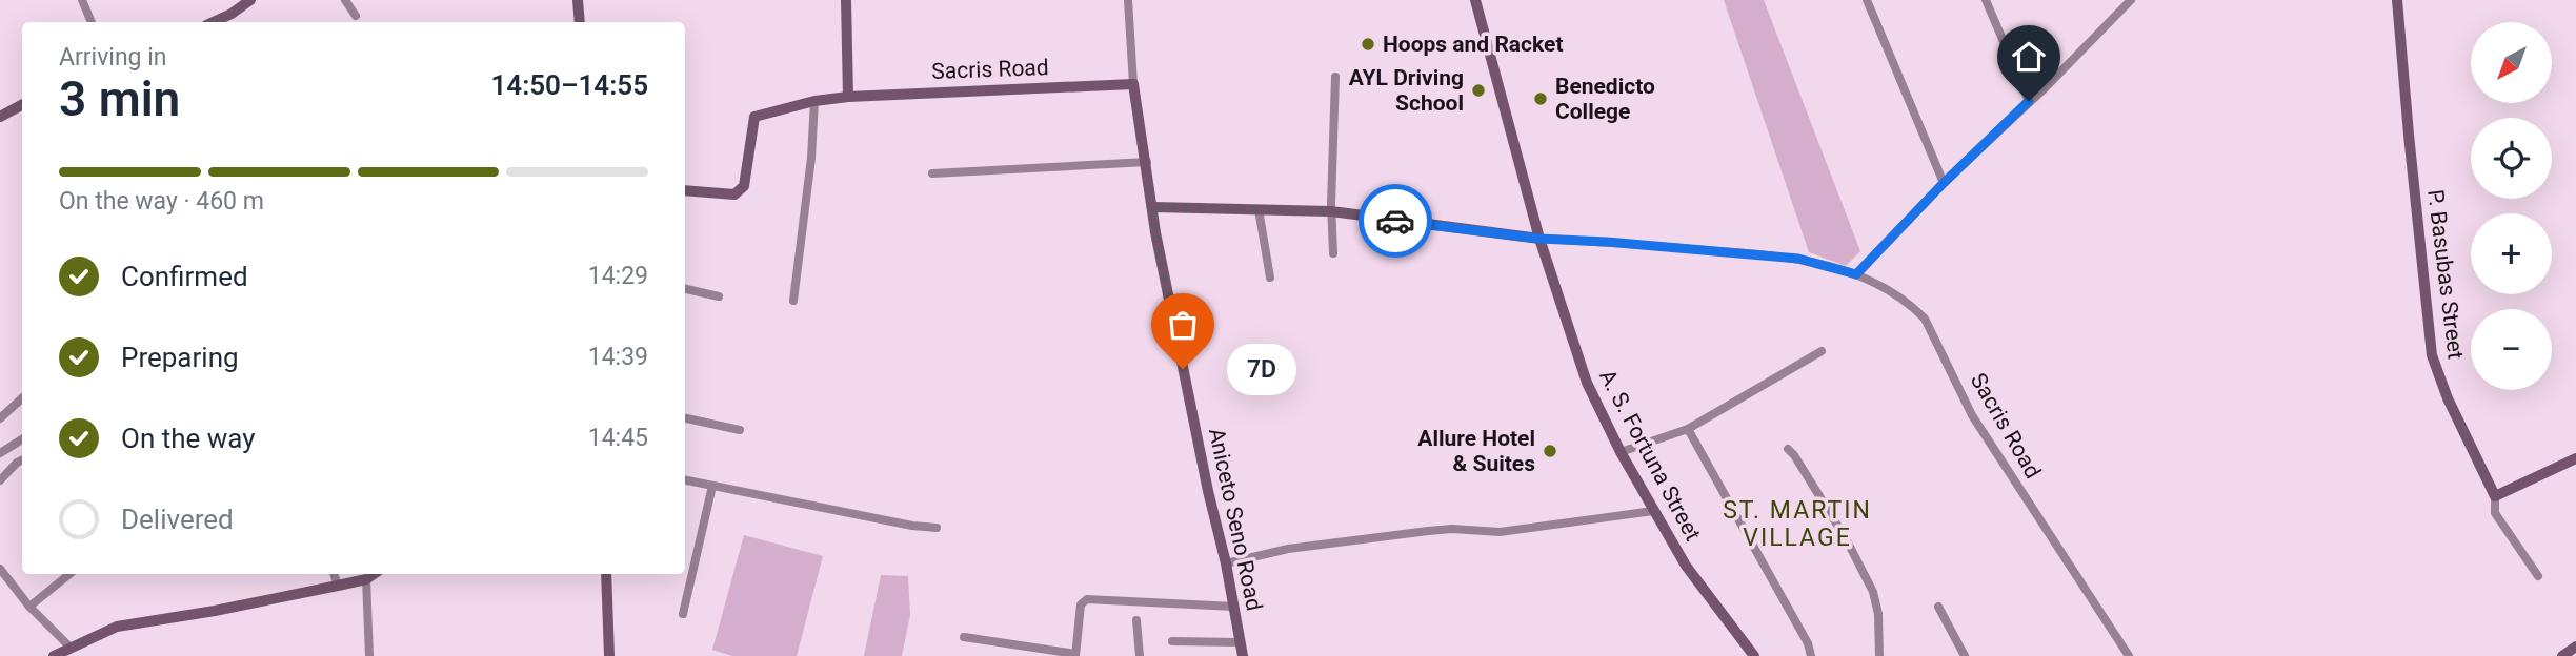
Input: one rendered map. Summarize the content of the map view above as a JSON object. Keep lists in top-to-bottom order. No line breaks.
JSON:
{"streets":{"street":["Sacris Road","P. Basubas Street","A. S. Fortuna Street","Aniceto Seno Road"]},"crossings":[["Sacris Road","A. S. Fortuna Street"],["Sacris Road","Aniceto Seno Road"]],"districts":["ST. MARTIN VILLAGE"],"places":["Hoops and Racket","AYL Driving School","Benedicto College","7D","Allure Hotel & Suites"],"north":"bottom left","page":{"map_buttons":["+","−"],"heading":["3 min","Arriving in","14:50–14:55"],"bar":"On the way · 460 m","list":[["Confirmed","14:29"],["Preparing","14:39"],["On the way","14:45"],"Delivered"],"bubble":"7D"}}
